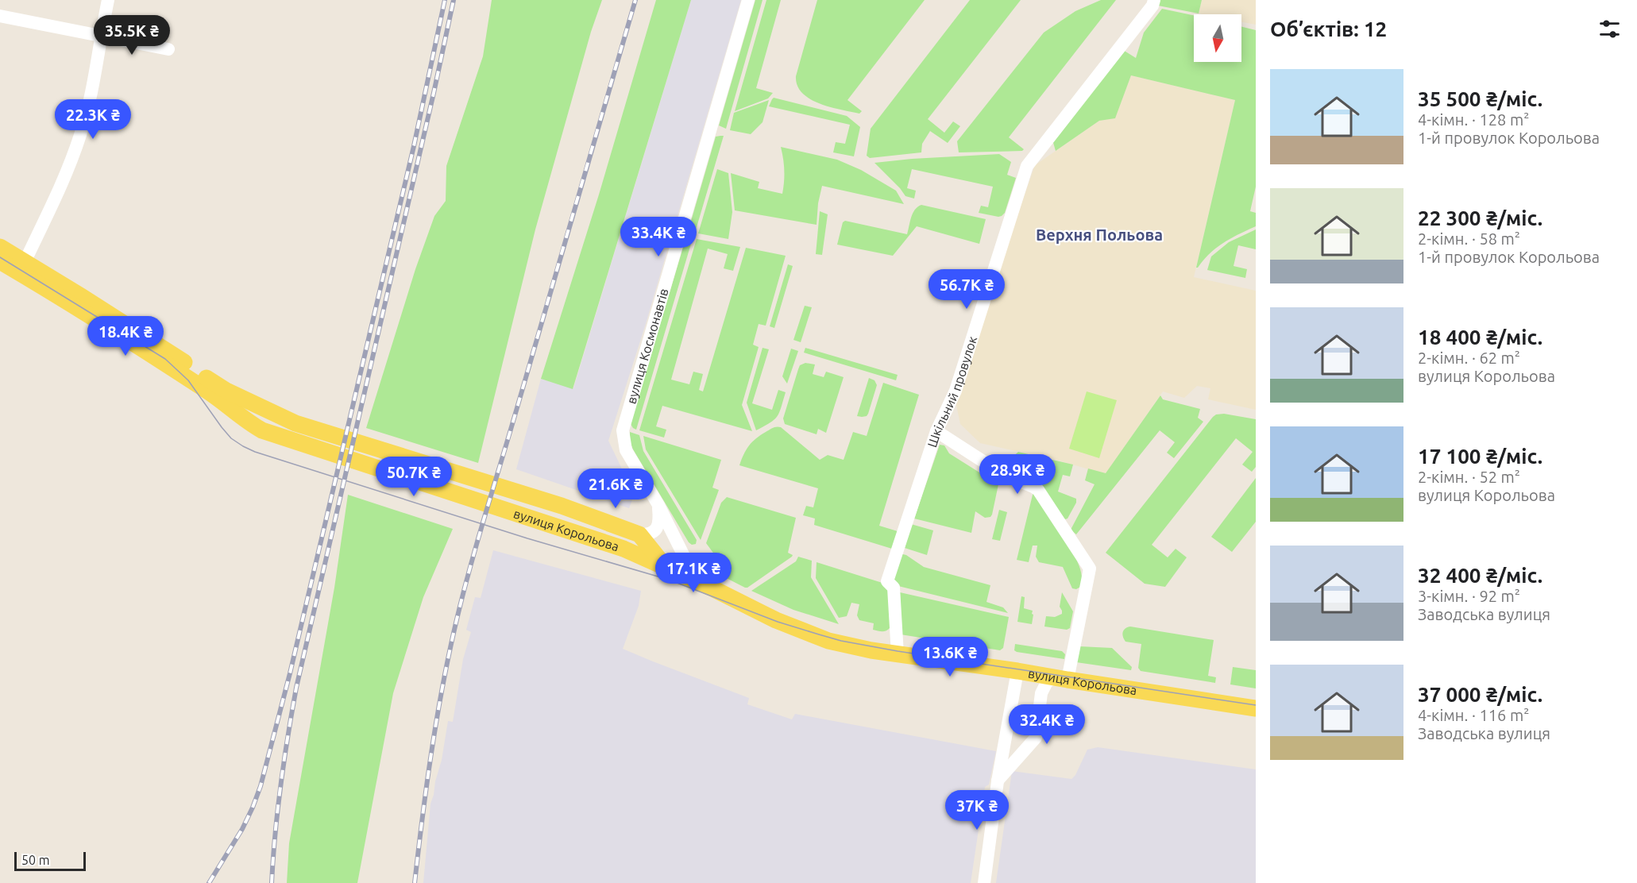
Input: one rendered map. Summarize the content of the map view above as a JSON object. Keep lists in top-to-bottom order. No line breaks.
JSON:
{"streets":{"main road":["вулиця Корольова"],"street":["вулиця Космонавтів","Шкільний провулок"]},"crossings":[["вулиця Космонавтів","вулиця Корольова"],["Шкільний провулок","вулиця Корольова"]],"districts":["Верхня Польова"],"scale_bar":"50 m","north":"bottom","page":{"heading":"Об’єктів: 12","price":["35.5K ₴","22.3K ₴","33.4K ₴","56.7K ₴","18.4K ₴","28.9K ₴","50.7K ₴","21.6K ₴","17.1K ₴","13.6K ₴","32.4K ₴","37K ₴"],"list":[{"name":"35 500 ₴/міс.","note":"4-кімн. · 128 m² · 1-й провулок Корольова"},{"name":"22 300 ₴/міс.","note":"2-кімн. · 58 m² · 1-й провулок Корольова"},{"name":"18 400 ₴/міс.","note":"2-кімн. · 62 m² · вулиця Корольова"},{"name":"17 100 ₴/міс.","note":"2-кімн. · 52 m² · вулиця Корольова"},{"name":"32 400 ₴/міс.","note":"3-кімн. · 92 m² · Заводська вулиця"},{"name":"37 000 ₴/міс.","note":"4-кімн. · 116 m² · Заводська вулиця"}],"scale":"50 m"}}
